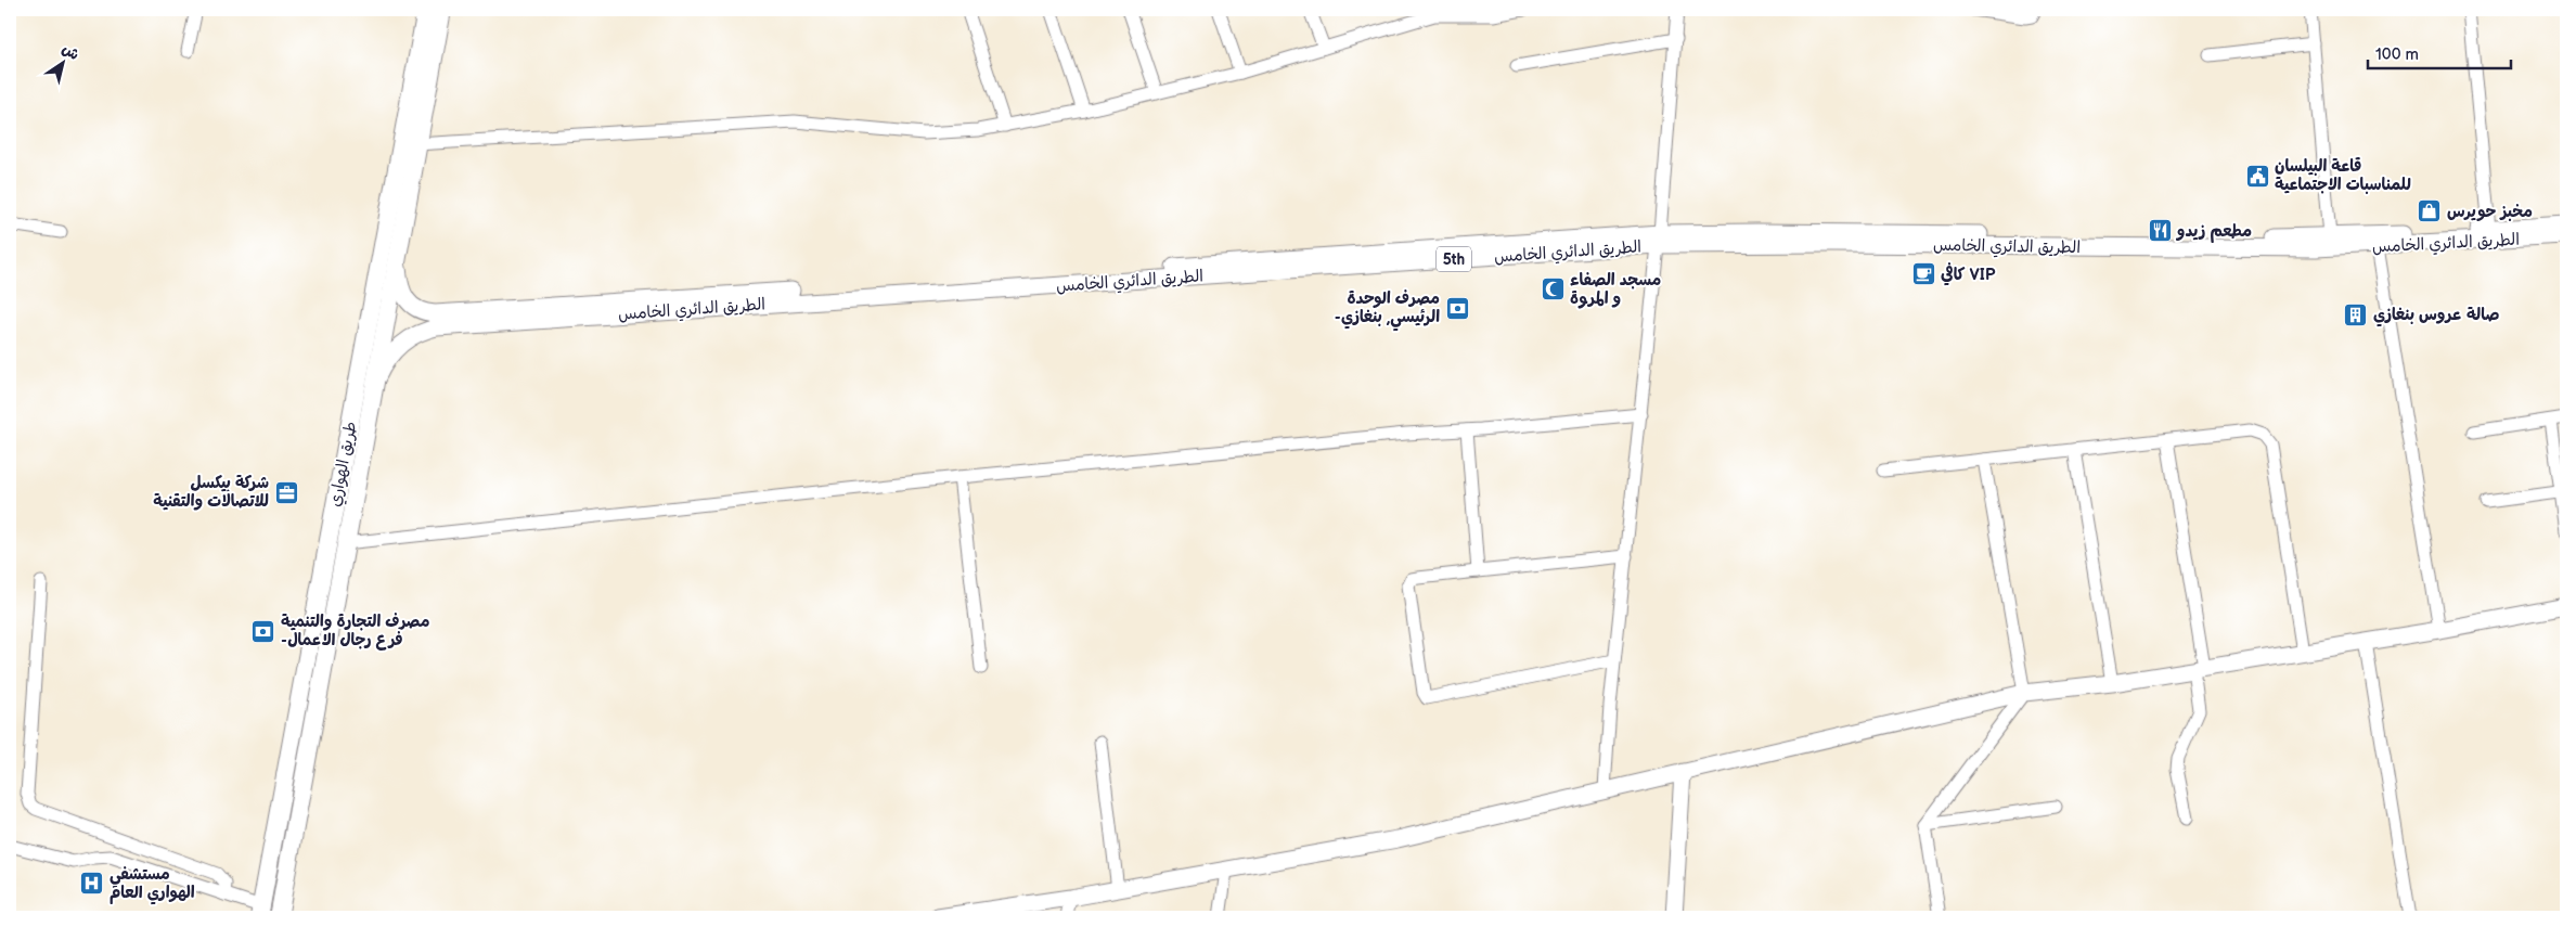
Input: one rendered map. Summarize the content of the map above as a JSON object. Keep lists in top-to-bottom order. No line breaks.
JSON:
{"streets":{"highway":["طريق الهواري"],"main road":["الطريق الدائري الخامس","5th"]},"crossings":[["الطريق الدائري الخامس","طريق الهواري"]],"places":{"public building":["قاعة البيلسان للمناسبات الاجتماعية"],"shop":["مخبز حويرس"],"restaurant":["مطعم زيدو"],"cafe":["كافي VIP"],"mosque":["مسجد الصفاء و المروة"],"bank":["مصرف الوحدة -الرئيسي, بنغازي","مصرف التجارة والتنمية -فرع رجال الاعمال"],"building":["صالة عروس بنغازي"],"office":["شركة بيكسل للاتصالات والتقنية"],"hospital":["مستشفي الهواري العام"]},"scale_bar":"100 m","north":"top right"}
